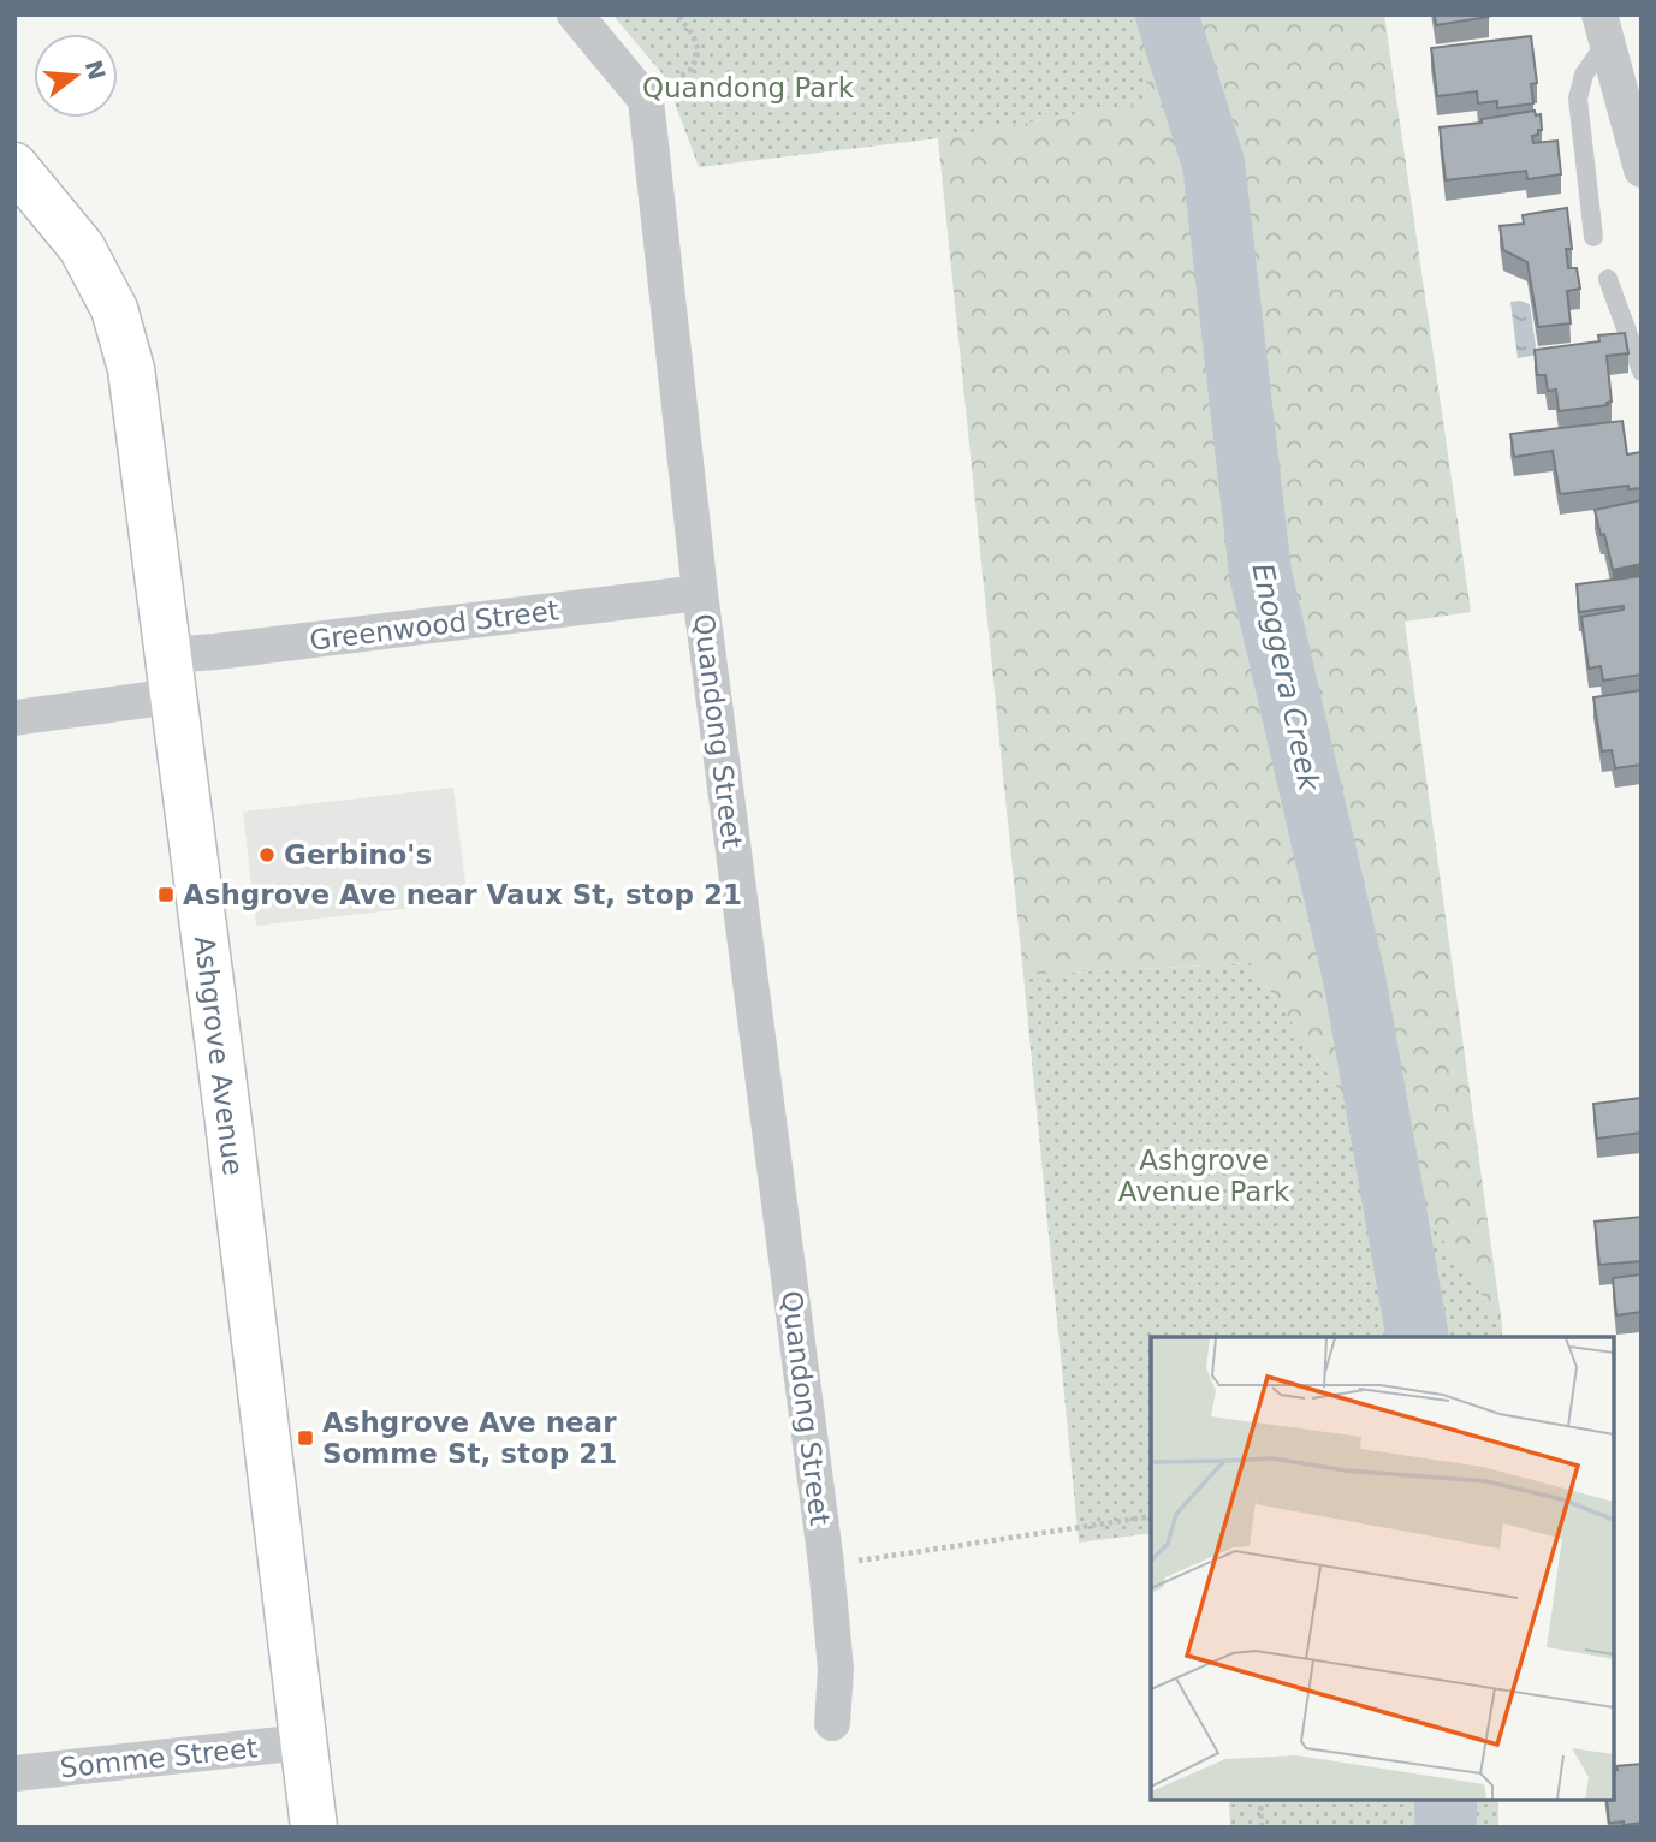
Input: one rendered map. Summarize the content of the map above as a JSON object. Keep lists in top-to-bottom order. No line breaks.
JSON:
{"streets":{"main road":["Ashgrove Avenue"],"street":["Greenwood Street","Quandong Street","Somme Street"]},"crossings":[["Greenwood Street","Quandong Street"],["Greenwood Street","Ashgrove Avenue"],["Ashgrove Avenue","Somme Street"]],"water":["Enoggera Creek"],"parks":["Quandong Park","Ashgrove Avenue Park"],"places":{"other":["Gerbino's"],"transit":["Ashgrove Ave near Vaux St, stop 21","Ashgrove Ave near Somme St, stop 21"]},"north":"right"}
